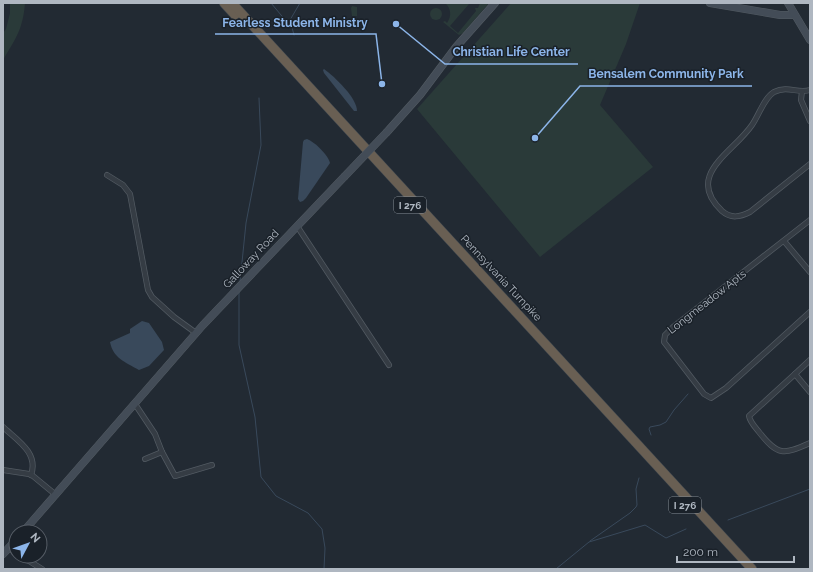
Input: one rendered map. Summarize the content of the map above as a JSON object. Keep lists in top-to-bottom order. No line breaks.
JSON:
{"streets":{"highway":["I 276","Pennsylvania Turnpike"],"main road":["Galloway Road"],"street":["Longmeadow Apts"]},"places":["Christian Life Center","Fearless Student Ministry","Bensalem Community Park"],"scale_bar":"200 m","north":"top right"}
